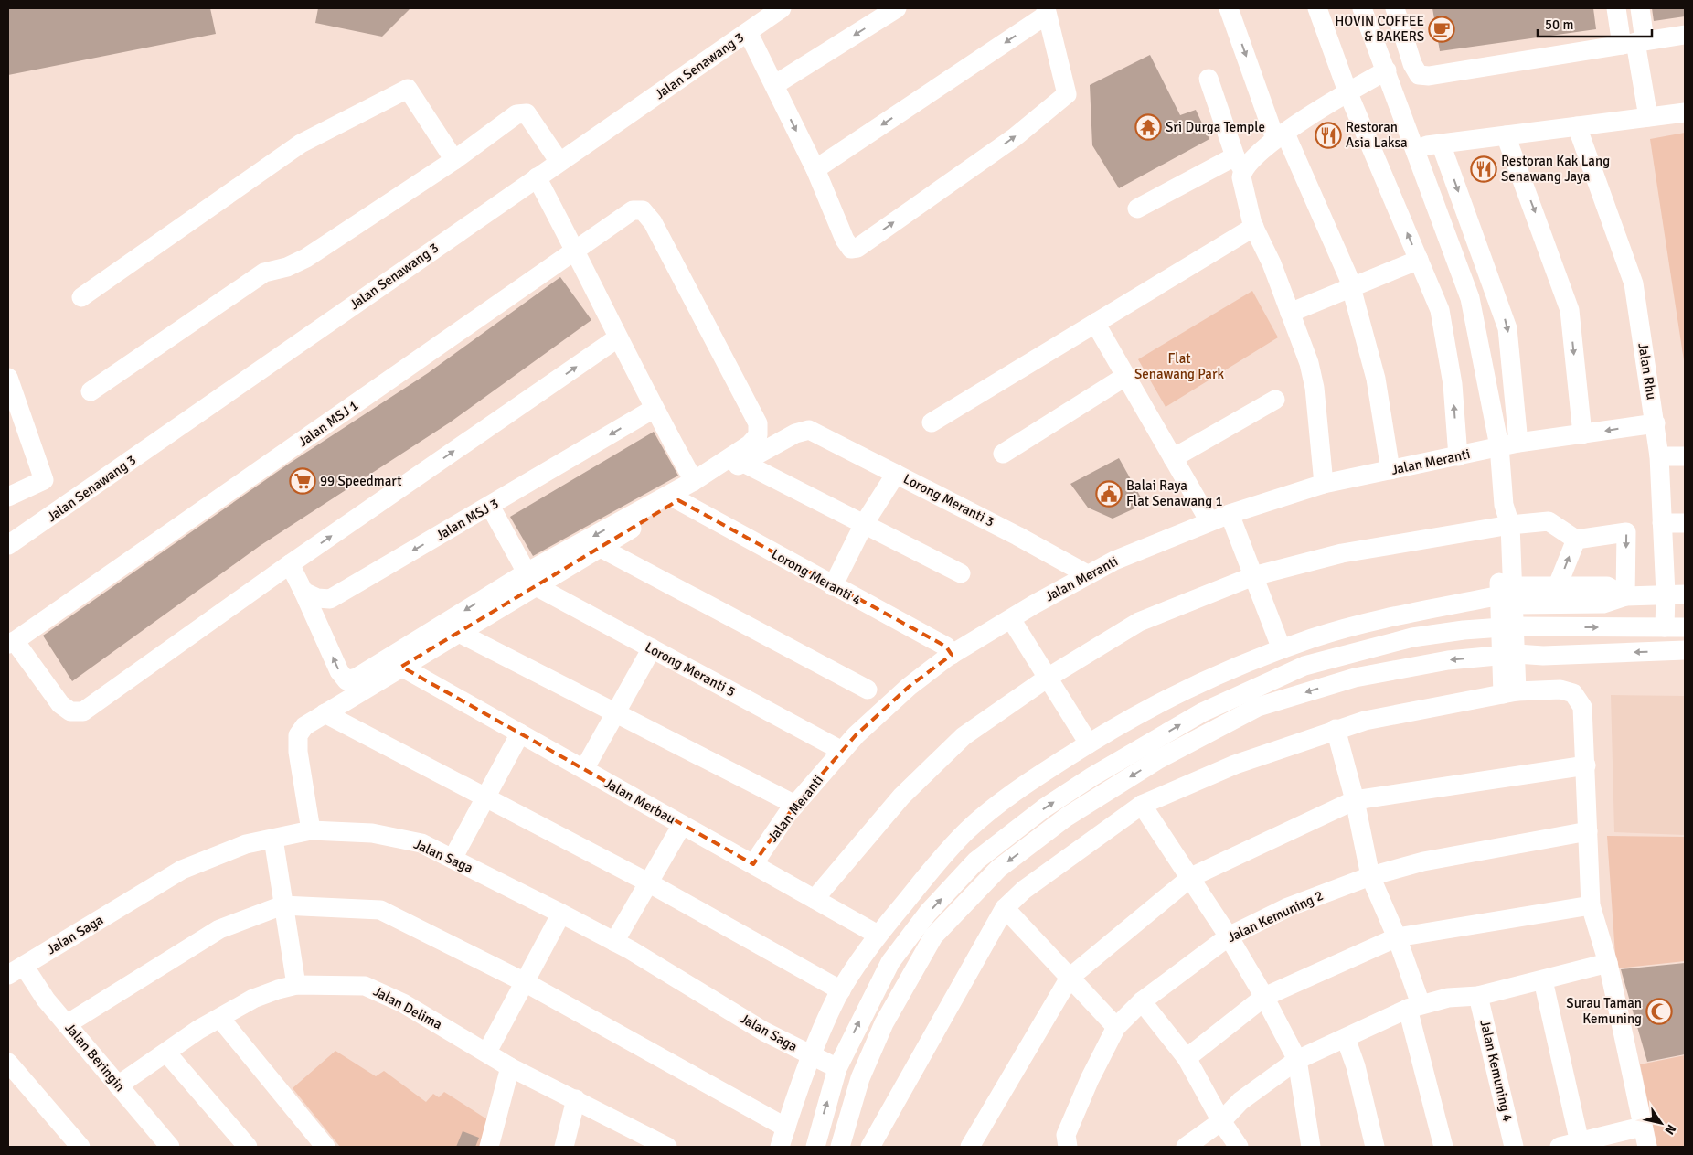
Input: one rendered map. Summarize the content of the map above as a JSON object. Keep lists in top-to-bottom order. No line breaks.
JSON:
{"streets":{"street":["Jalan Senawang 3","Jalan Rhu","Jalan MSJ 1","Jalan Meranti","Lorong Meranti 3","Jalan MSJ 3","Lorong Meranti 4","Lorong Meranti 5","Jalan Merbau","Jalan Saga","Jalan Kemuning 2","Jalan Delima","Jalan Beringin","Jalan Kemuning 4"]},"crossings":[["Jalan Rhu","Jalan Meranti"],["Jalan Meranti","Lorong Meranti 3"],["Jalan Meranti","Lorong Meranti 4"],["Jalan Meranti","Lorong Meranti 5"],["Jalan Meranti","Jalan Merbau"],["Jalan Saga","Jalan Beringin"],["Jalan Delima","Jalan Beringin"]],"parks":["Flat Senawang Park"],"places":{"cafe":["HOVIN COFFEE & BAKERS"],"temple":["Sri Durga Temple"],"restaurant":["Restoran Asia Laksa","Restoran Kak Lang Senawang Jaya"],"supermarket":["99 Speedmart"],"public building":["Balai Raya Flat Senawang 1"],"mosque":["Surau Taman Kemuning"]},"scale_bar":"50 m","north":"bottom right"}
